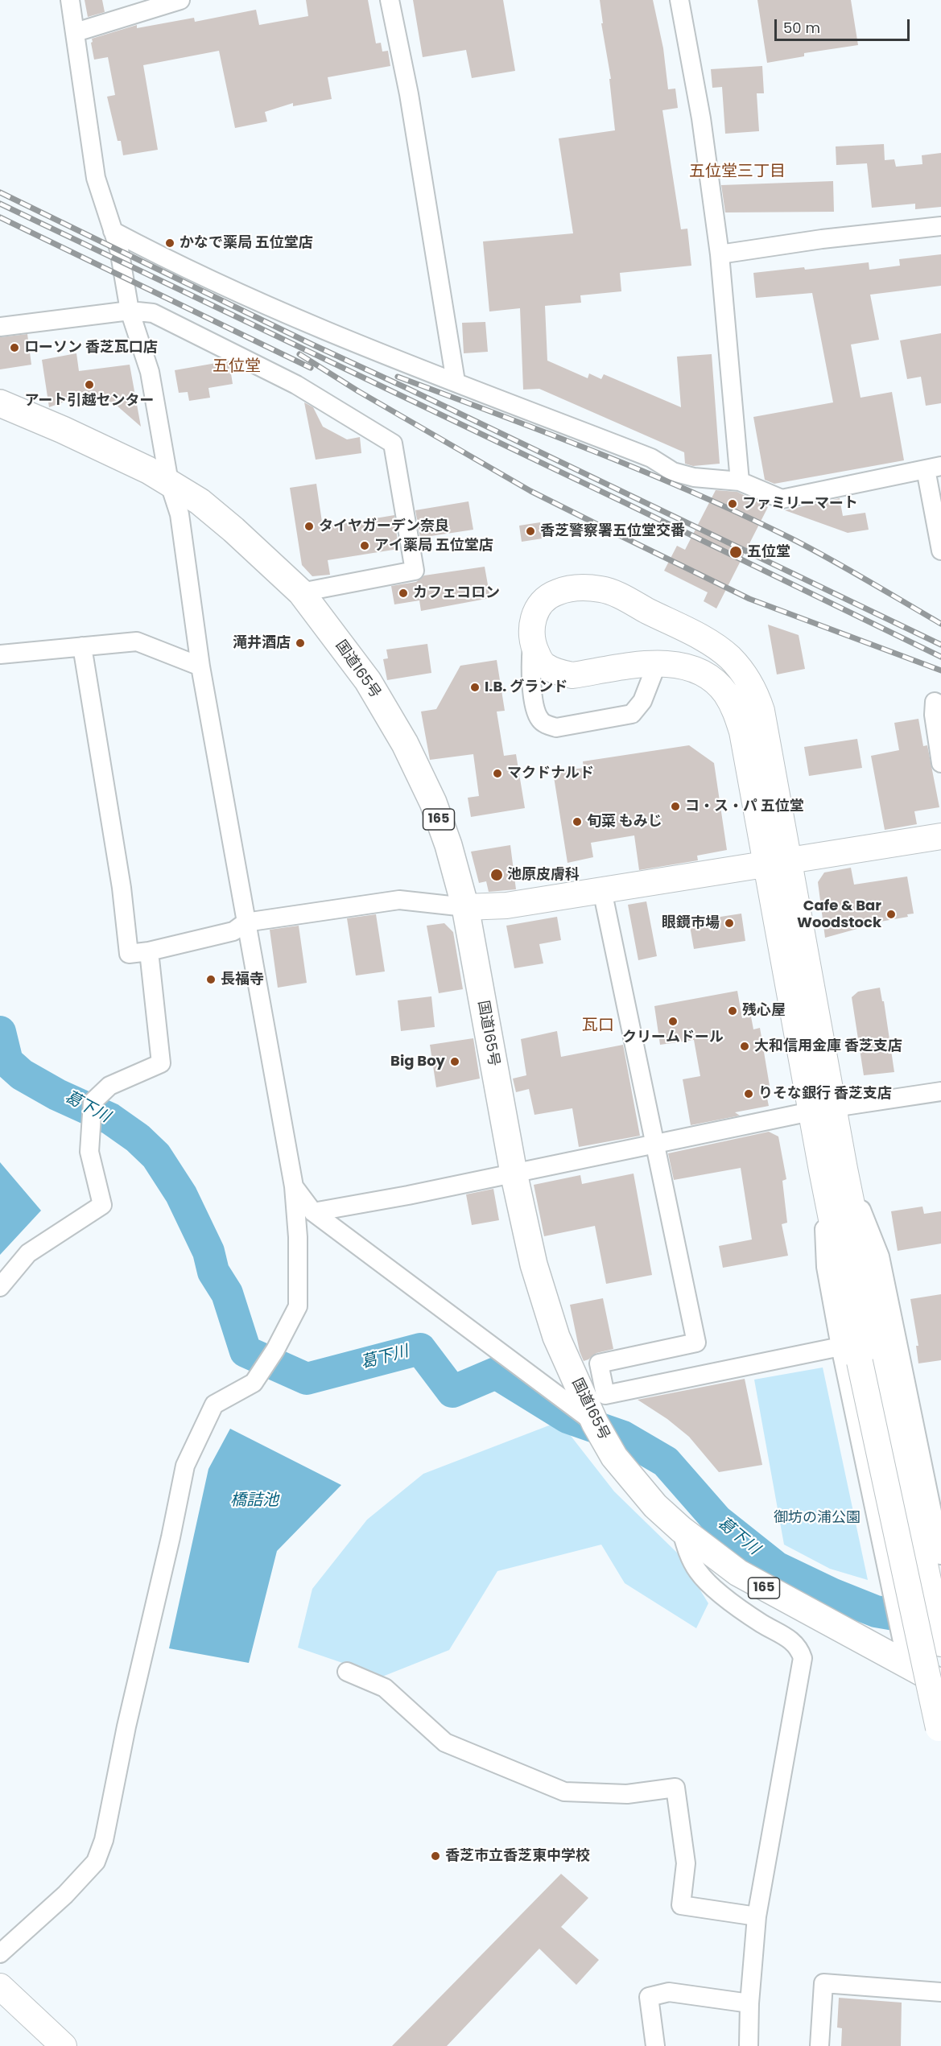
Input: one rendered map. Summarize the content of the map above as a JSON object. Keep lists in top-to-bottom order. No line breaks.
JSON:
{"streets":{"highway":["国道165号","165"]},"districts":["五位堂三丁目","五位堂","瓦口"],"water":["葛下川","橋詰池"],"parks":["御坊の浦公園"],"places":["かなで薬局 五位堂店","ローソン 香芝瓦口店","アート引越センター","ファミリーマート","タイヤガーデン奈良","香芝警察署五位堂交番","アイ薬局 五位堂店","五位堂","カフェコロン","滝井酒店","I.B. グランド","マクドナルド","コ・ス・パ 五位堂","旬菜 もみじ","池原皮膚科","Cafe & Bar Woodstock","眼鏡市場","長福寺","残心屋","クリームドール","大和信用金庫 香芝支店","Big Boy","りそな銀行 香芝支店","香芝市立香芝東中学校"],"scale_bar":"50 m"}
